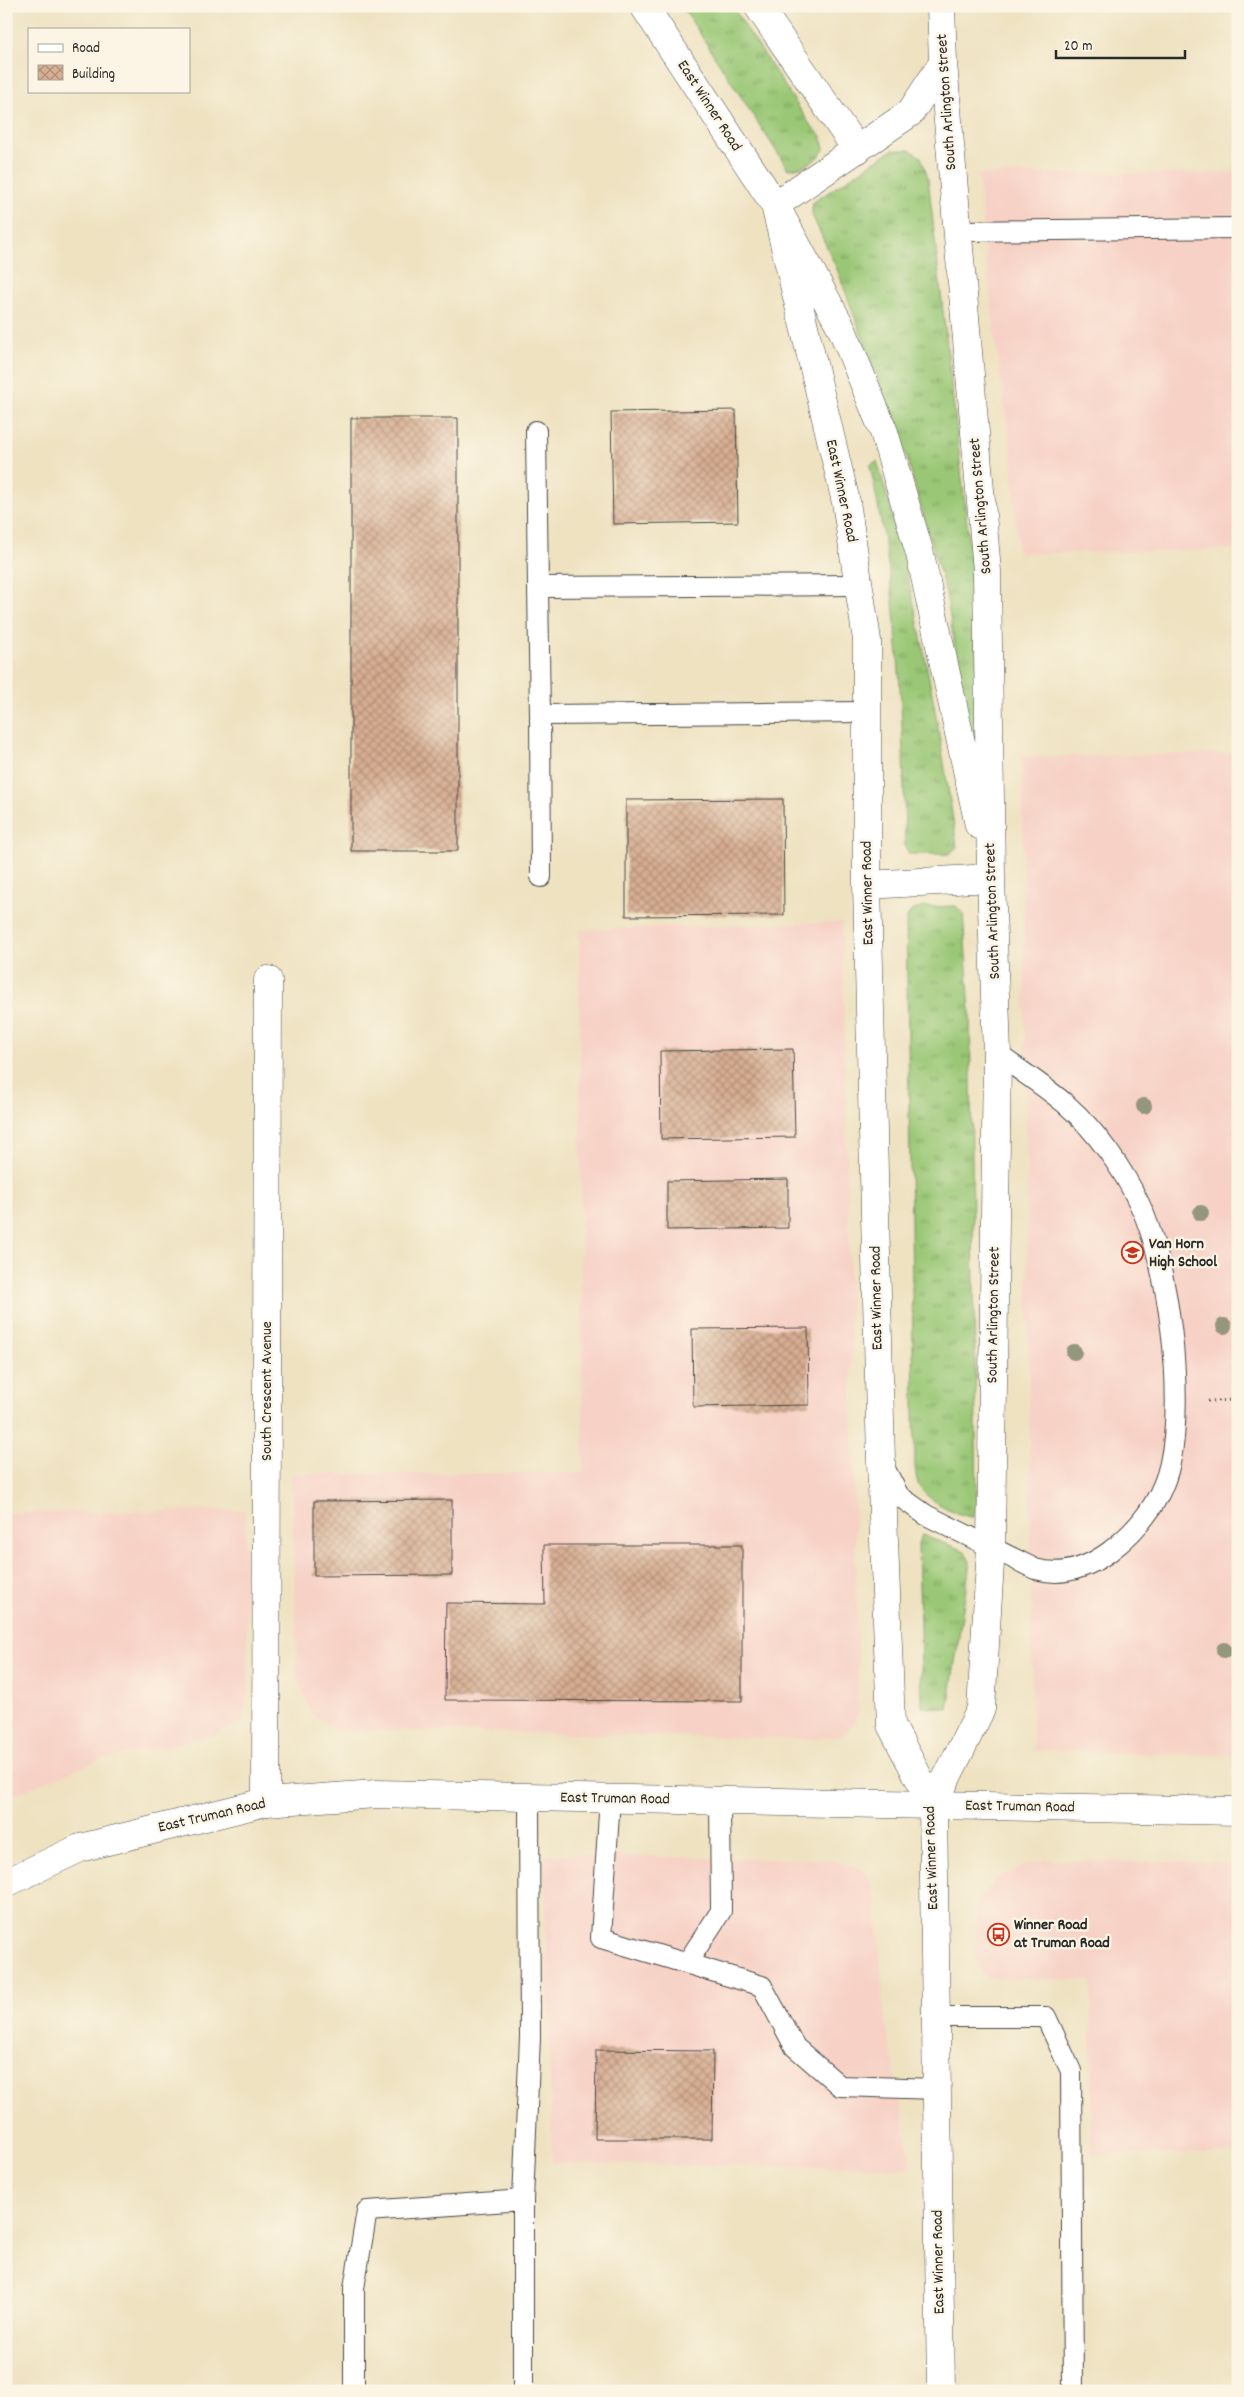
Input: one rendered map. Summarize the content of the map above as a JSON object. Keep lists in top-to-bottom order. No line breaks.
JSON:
{"streets":{"street":["South Arlington Street","East Winner Road","South Crescent Avenue","East Truman Road"]},"crossings":[["South Arlington Street","East Winner Road"],["South Arlington Street","East Truman Road"],["East Winner Road","East Truman Road"],["South Crescent Avenue","East Truman Road"]],"places":{"school or university":["Van Horn High School"],"bus stop":["Winner Road at Truman Road"]},"legend":["Road","Building"],"scale_bar":"20 m"}
